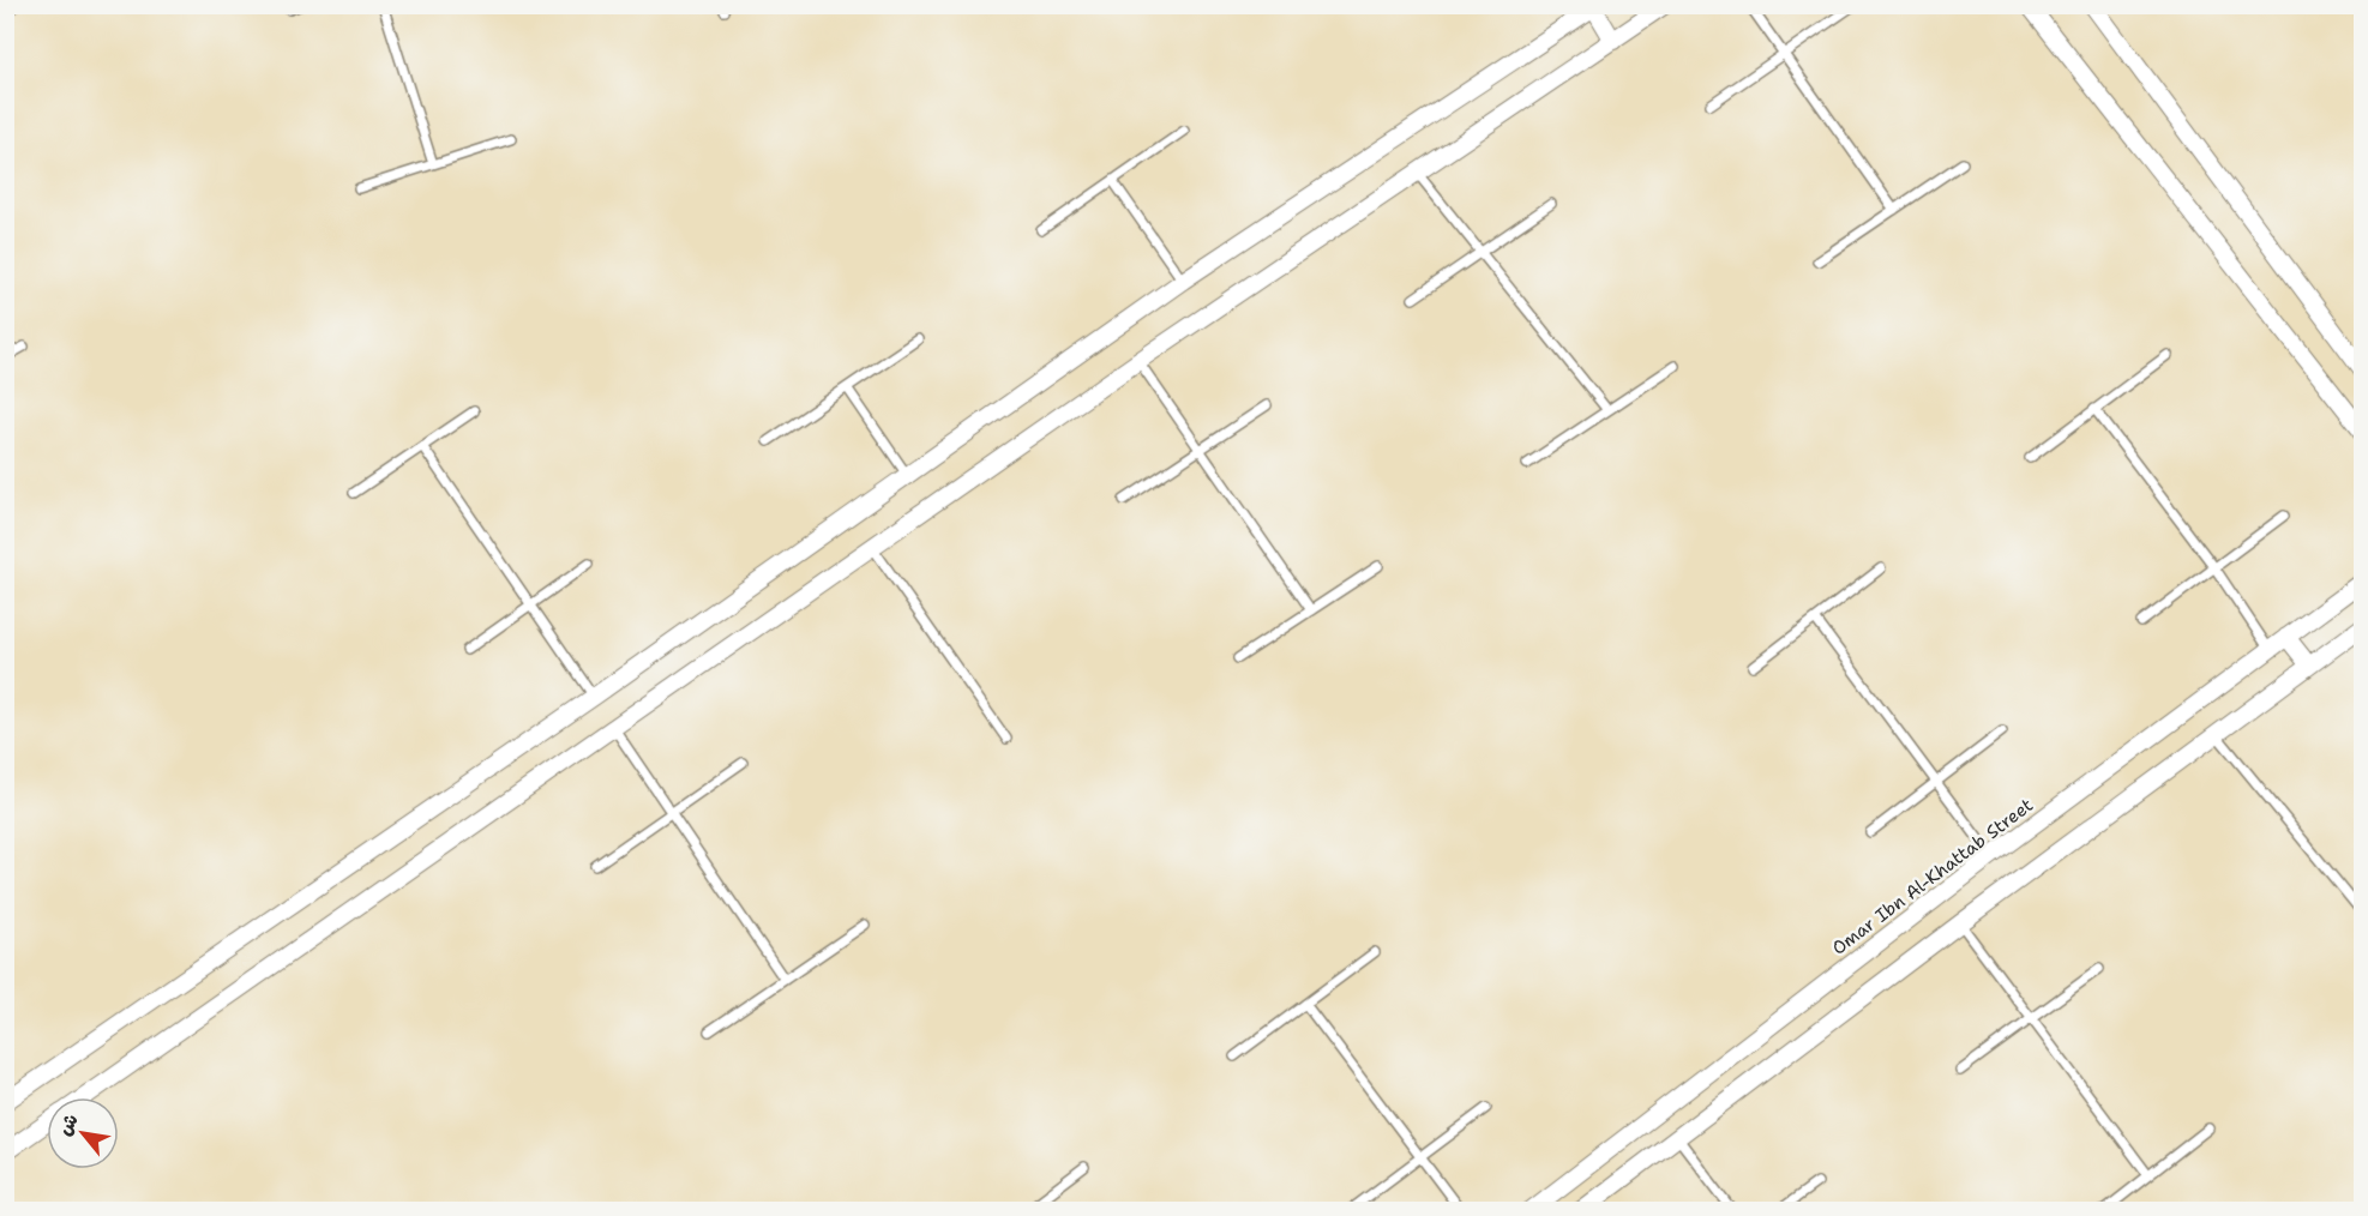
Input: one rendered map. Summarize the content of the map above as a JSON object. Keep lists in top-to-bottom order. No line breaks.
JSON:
{"streets":{"street":["Omar Ibn Al-Khattab Street"]},"north":"top left"}
